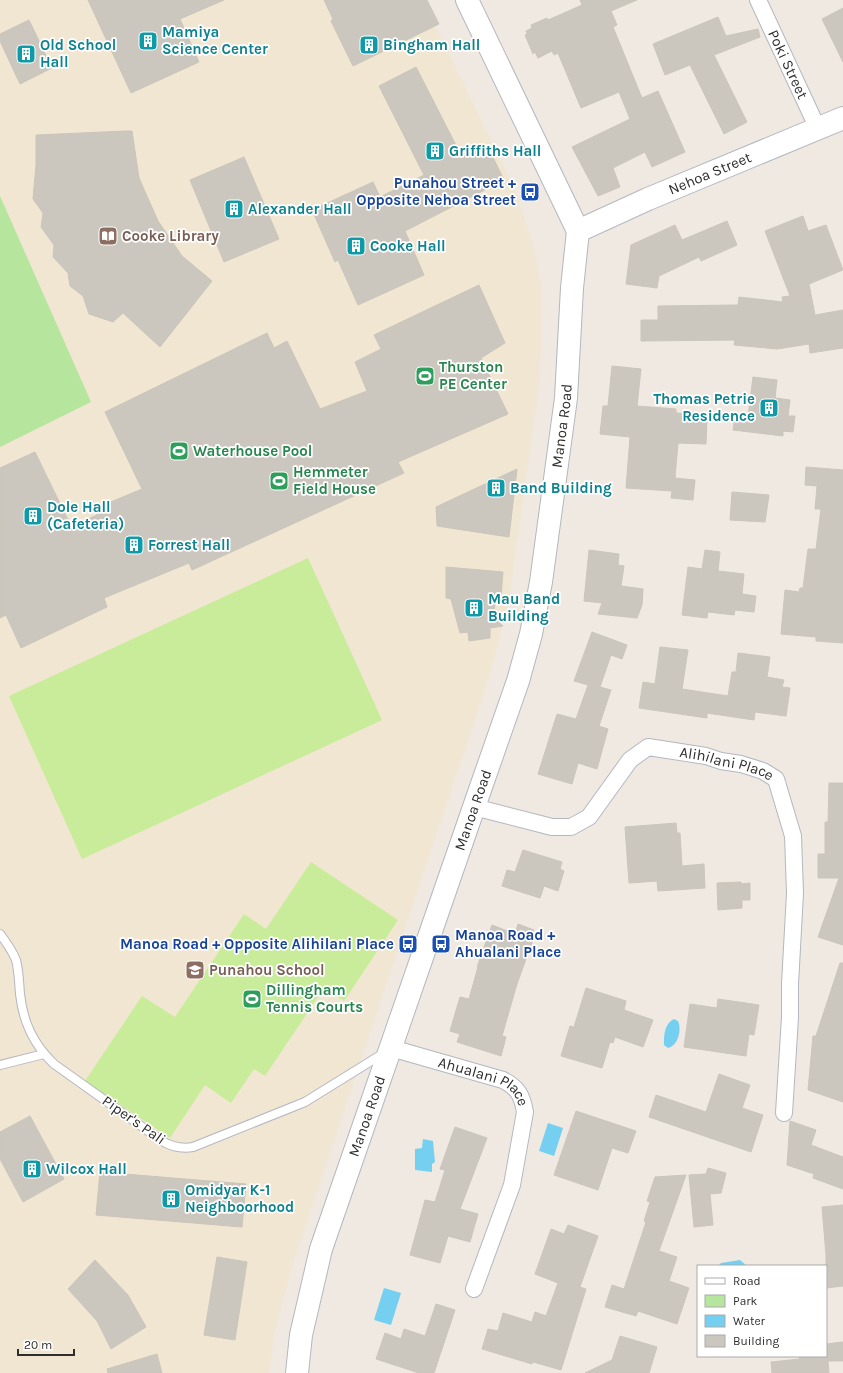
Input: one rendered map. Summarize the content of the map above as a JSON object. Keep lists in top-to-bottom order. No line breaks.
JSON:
{"streets":{"main road":["Nehoa Street","Manoa Road"],"street":["Poki Street","Alihilani Place","Ahualani Place"],"lane":["Piper's Pali"]},"crossings":[["Poki Street","Nehoa Street"],["Nehoa Street","Manoa Road"],["Manoa Road","Alihilani Place"],["Manoa Road","Ahualani Place"],["Manoa Road","Piper's Pali"],["Ahualani Place","Piper's Pali"]],"places":{"building":["Mamiya Science Center","Bingham Hall","Old School Hall","Griffiths Hall","Alexander Hall","Cooke Hall","Thomas Petrie Residence","Band Building","Dole Hall (Cafeteria)","Forrest Hall","Mau Band Building","Wilcox Hall","Omidyar K-1 Neighboorhood"],"bus stop":["Punahou Street + Opposite Nehoa Street","Manoa Road + Opposite Alihilani Place","Manoa Road + Ahualani Place"],"library":["Cooke Library"],"sports":["Thurston PE Center","Waterhouse Pool","Hemmeter Field House","Dillingham Tennis Courts"],"school or university":["Punahou School"]},"legend":["Road","Park","Water","Building"],"scale_bar":"20 m"}
